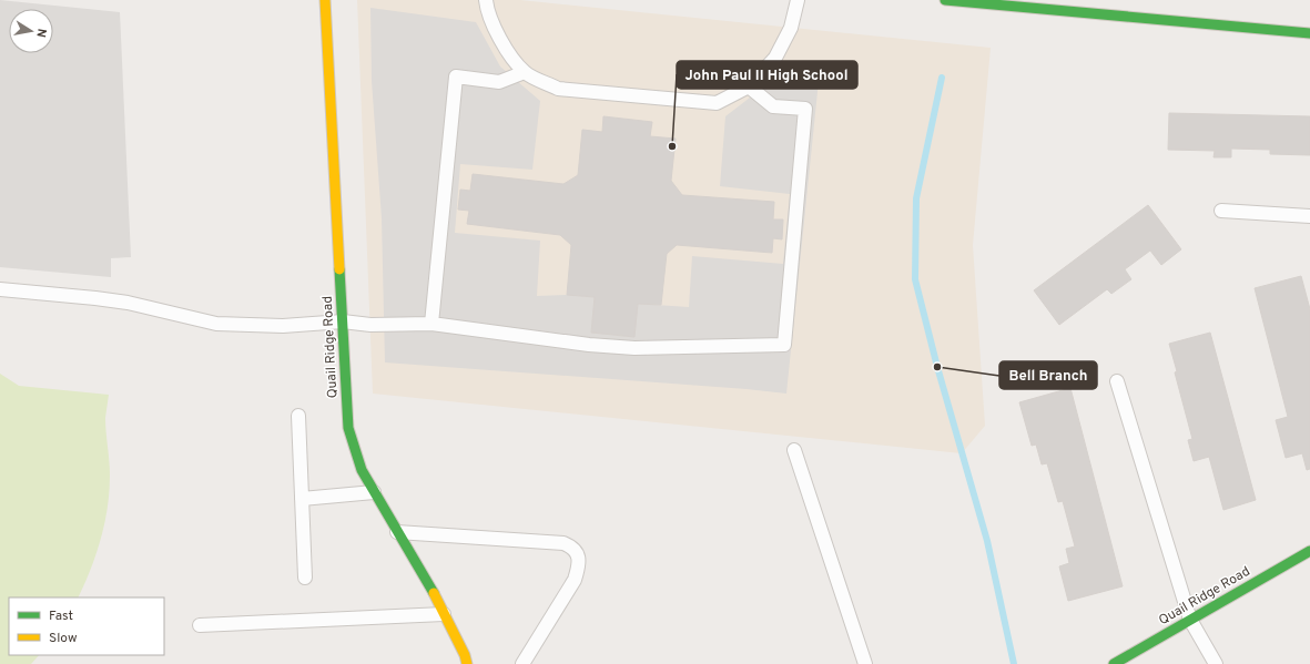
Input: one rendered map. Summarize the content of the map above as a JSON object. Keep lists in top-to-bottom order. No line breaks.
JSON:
{"streets":{"street":["Quail Ridge Road"]},"places":["John Paul II High School","Bell Branch"],"legend":["Fast","Slow"],"north":"right"}
